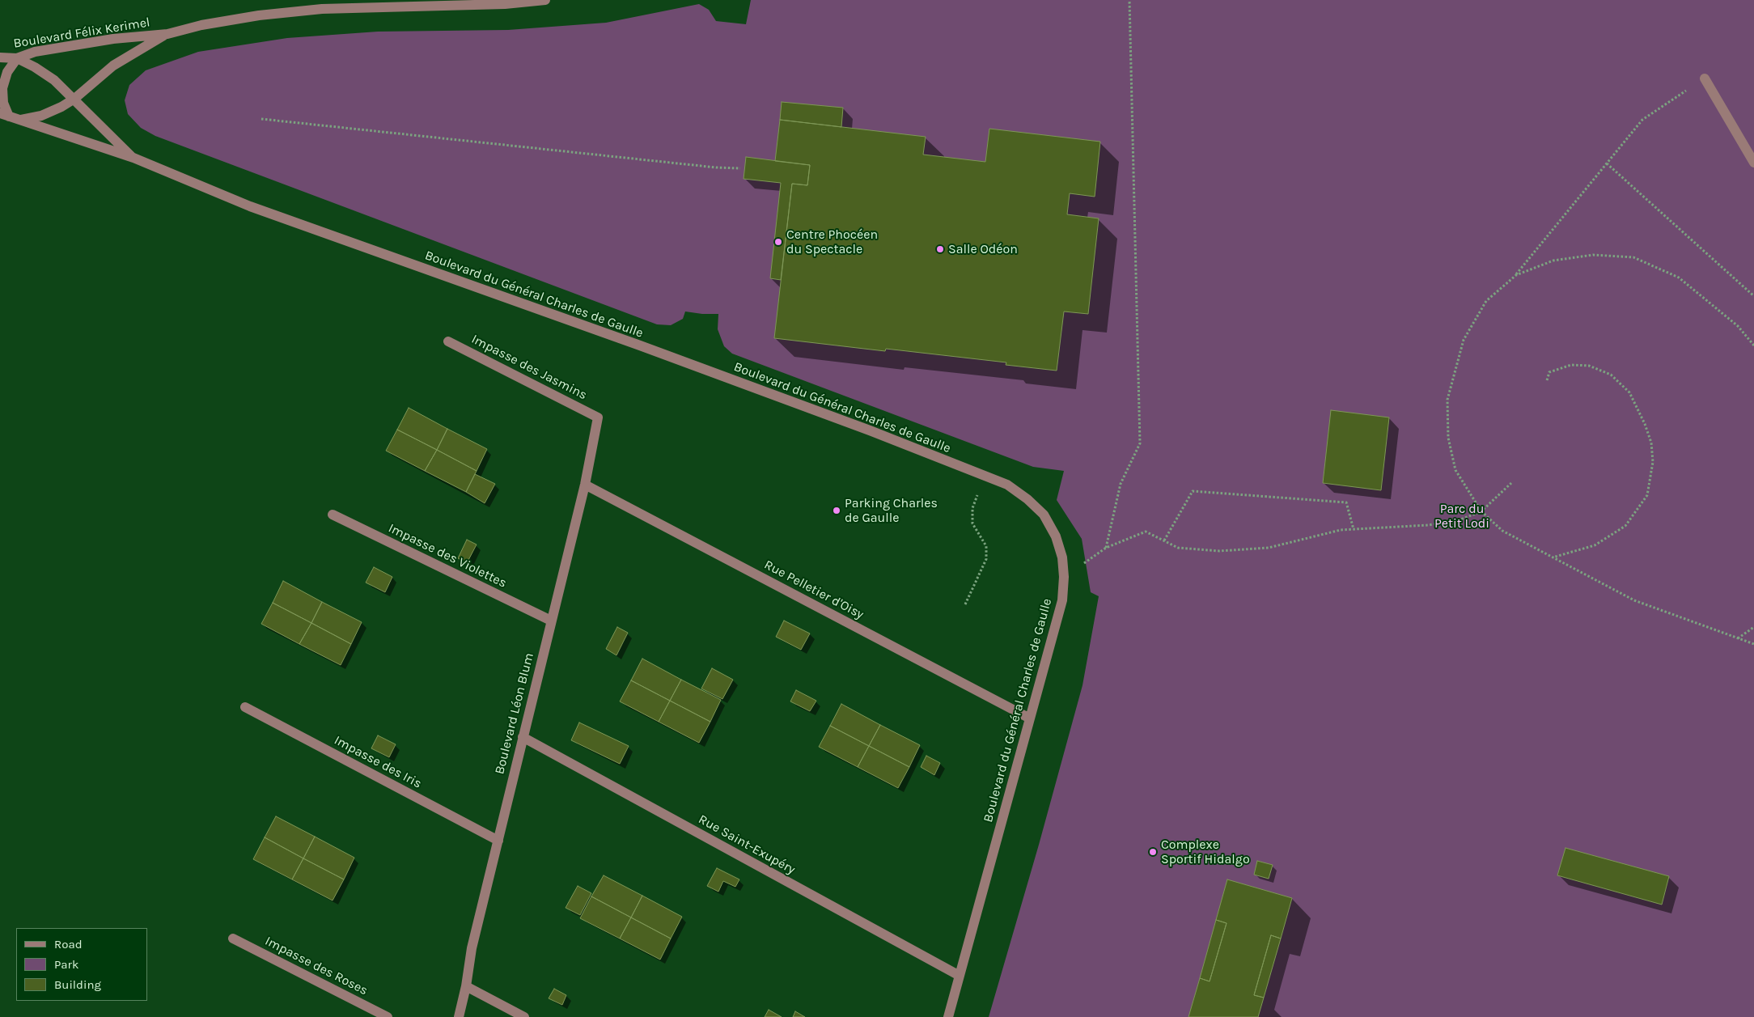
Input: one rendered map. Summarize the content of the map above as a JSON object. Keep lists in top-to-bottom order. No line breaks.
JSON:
{"streets":{"street":["Boulevard Félix Kerimel","Boulevard du Général Charles de Gaulle","Impasse des Jasmins","Impasse des Violettes","Rue Pelletier d'Oisy","Boulevard Léon Blum","Impasse des Iris","Rue Saint-Exupéry","Impasse des Roses"]},"crossings":[["Boulevard du Général Charles de Gaulle","Rue Pelletier d'Oisy"],["Boulevard du Général Charles de Gaulle","Rue Saint-Exupéry"],["Impasse des Jasmins","Boulevard Léon Blum"],["Impasse des Violettes","Boulevard Léon Blum"],["Rue Pelletier d'Oisy","Boulevard Léon Blum"],["Boulevard Léon Blum","Impasse des Iris"],["Boulevard Léon Blum","Rue Saint-Exupéry"]],"parks":["Parc du Petit Lodi"],"places":["Centre Phocéen du Spectacle","Salle Odéon","Parking Charles de Gaulle","Complexe Sportif Hidalgo"],"legend":["Road","Park","Building"]}
